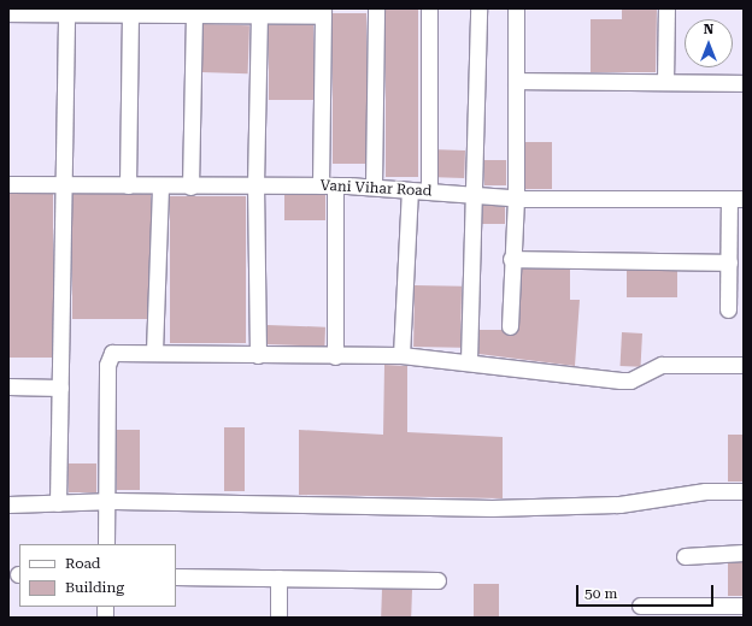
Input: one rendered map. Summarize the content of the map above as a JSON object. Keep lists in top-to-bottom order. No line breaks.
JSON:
{"streets":{"street":["Vani Vihar Road"]},"legend":["Road","Building"],"scale_bar":"50 m","north":"top"}
